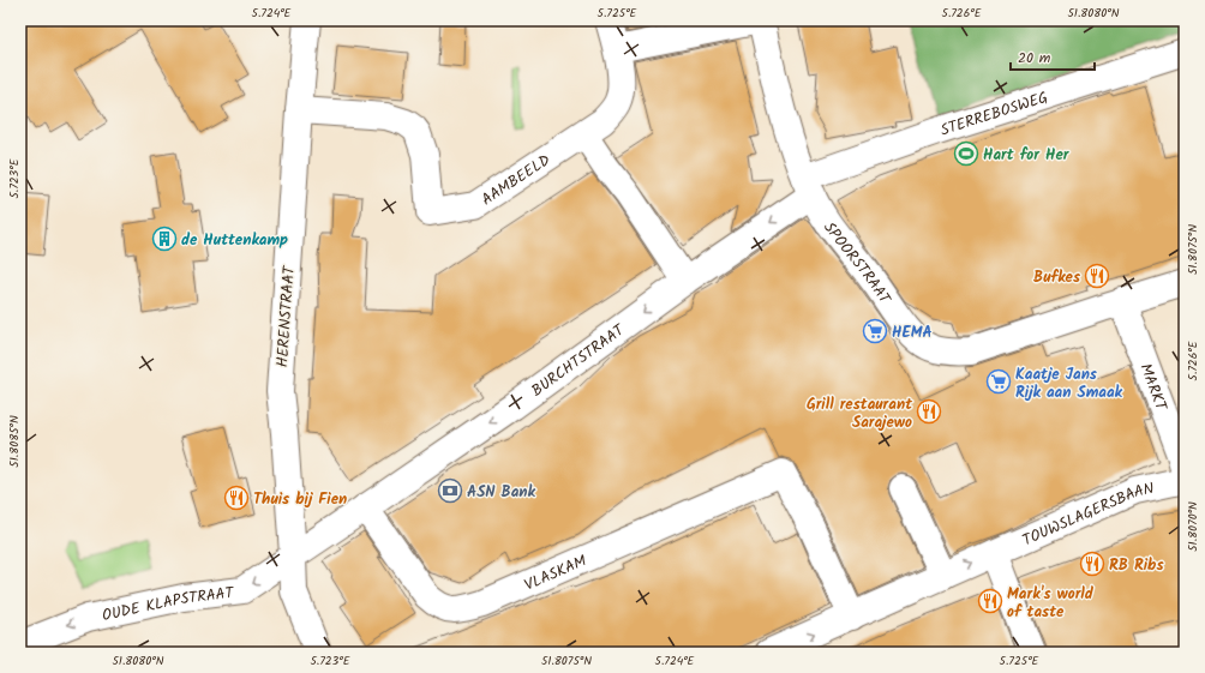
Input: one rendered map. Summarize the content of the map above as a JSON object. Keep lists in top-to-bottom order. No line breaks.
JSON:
{"streets":{"street":["STERREBOSWEG","AAMBEELD","SPOORSTRAAT","HERENSTRAAT","BURCHTSTRAAT","MARKT","TOUWSLAGERSBAAN","VLASKAM","OUDE KLAPSTRAAT"]},"crossings":[["STERREBOSWEG","SPOORSTRAAT"],["STERREBOSWEG","BURCHTSTRAAT"],["AAMBEELD","HERENSTRAAT"],["SPOORSTRAAT","BURCHTSTRAAT"],["SPOORSTRAAT","MARKT"],["HERENSTRAAT","BURCHTSTRAAT"],["HERENSTRAAT","OUDE KLAPSTRAAT"],["BURCHTSTRAAT","VLASKAM"],["BURCHTSTRAAT","OUDE KLAPSTRAAT"],["TOUWSLAGERSBAAN","VLASKAM"]],"one_way":["BURCHTSTRAAT","OUDE KLAPSTRAAT"],"places":{"sports":["Hart for Her"],"building":["de Huttenkamp"],"restaurant":["Bufkes","Grill restaurant Sarajewo","Thuis bij Fien","RB Ribs","Mark's world of taste"],"supermarket":["HEMA","Kaatje Jans Rijk aan Smaak"],"bank":["ASN Bank"]},"scale_bar":"20 m","coordinates":["5.724°E","5.725°E","5.726°E","51.8080°N","5.723°E","51.8075°N","51.8085°N","51.8070°N"]}
